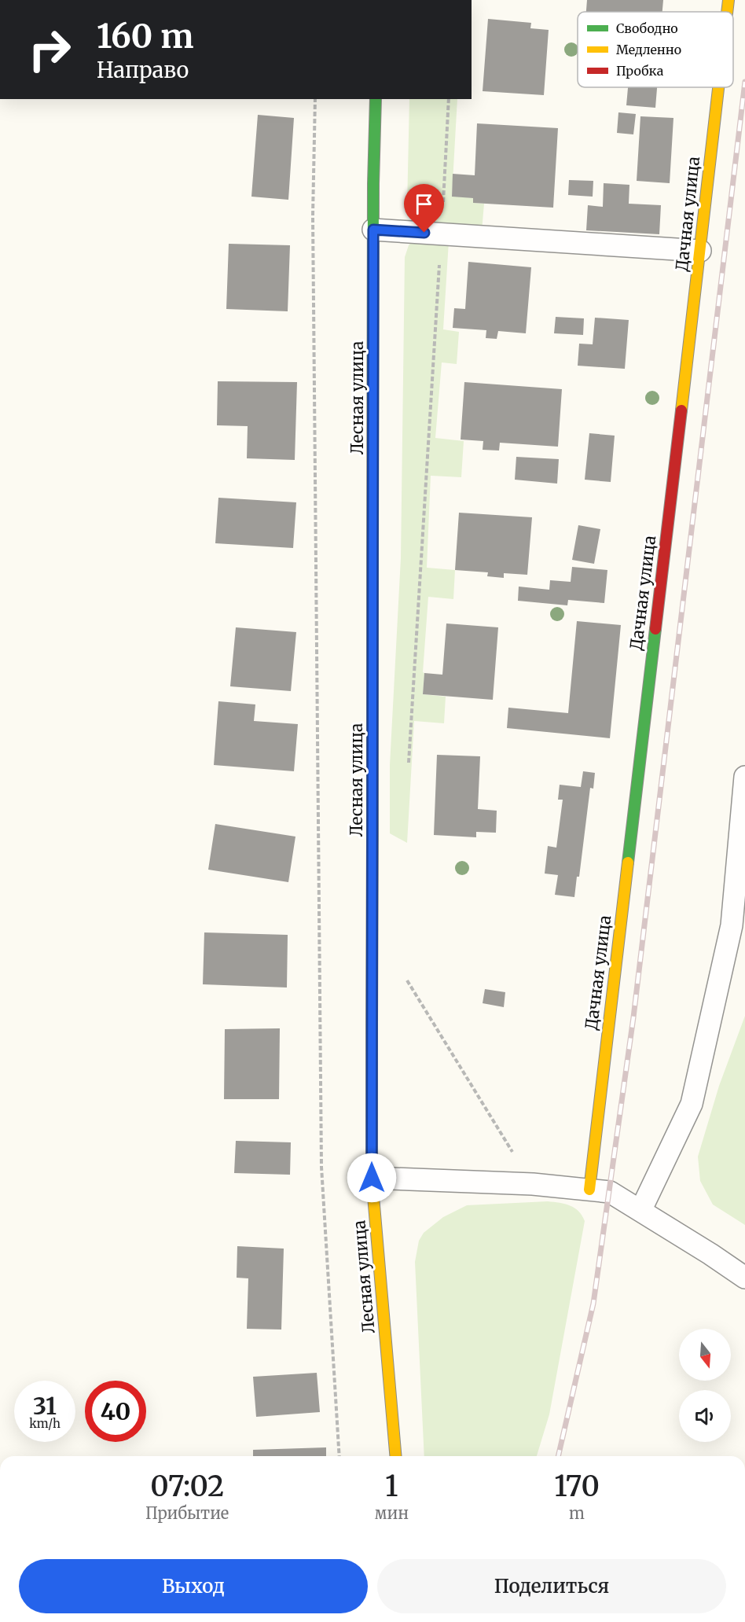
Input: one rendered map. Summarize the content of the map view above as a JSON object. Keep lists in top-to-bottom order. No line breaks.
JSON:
{"streets":{"street":["Дачная улица","Лесная улица"]},"legend":["Свободно","Медленно","Пробка"],"north":"bottom","page":{"turn":["160 m","Направо"],"speed":"31 km/h","limit":"40","eta":["07:02","Прибытие","1","мин","170","m"],"buttons":["Выход","Поделиться"]}}
